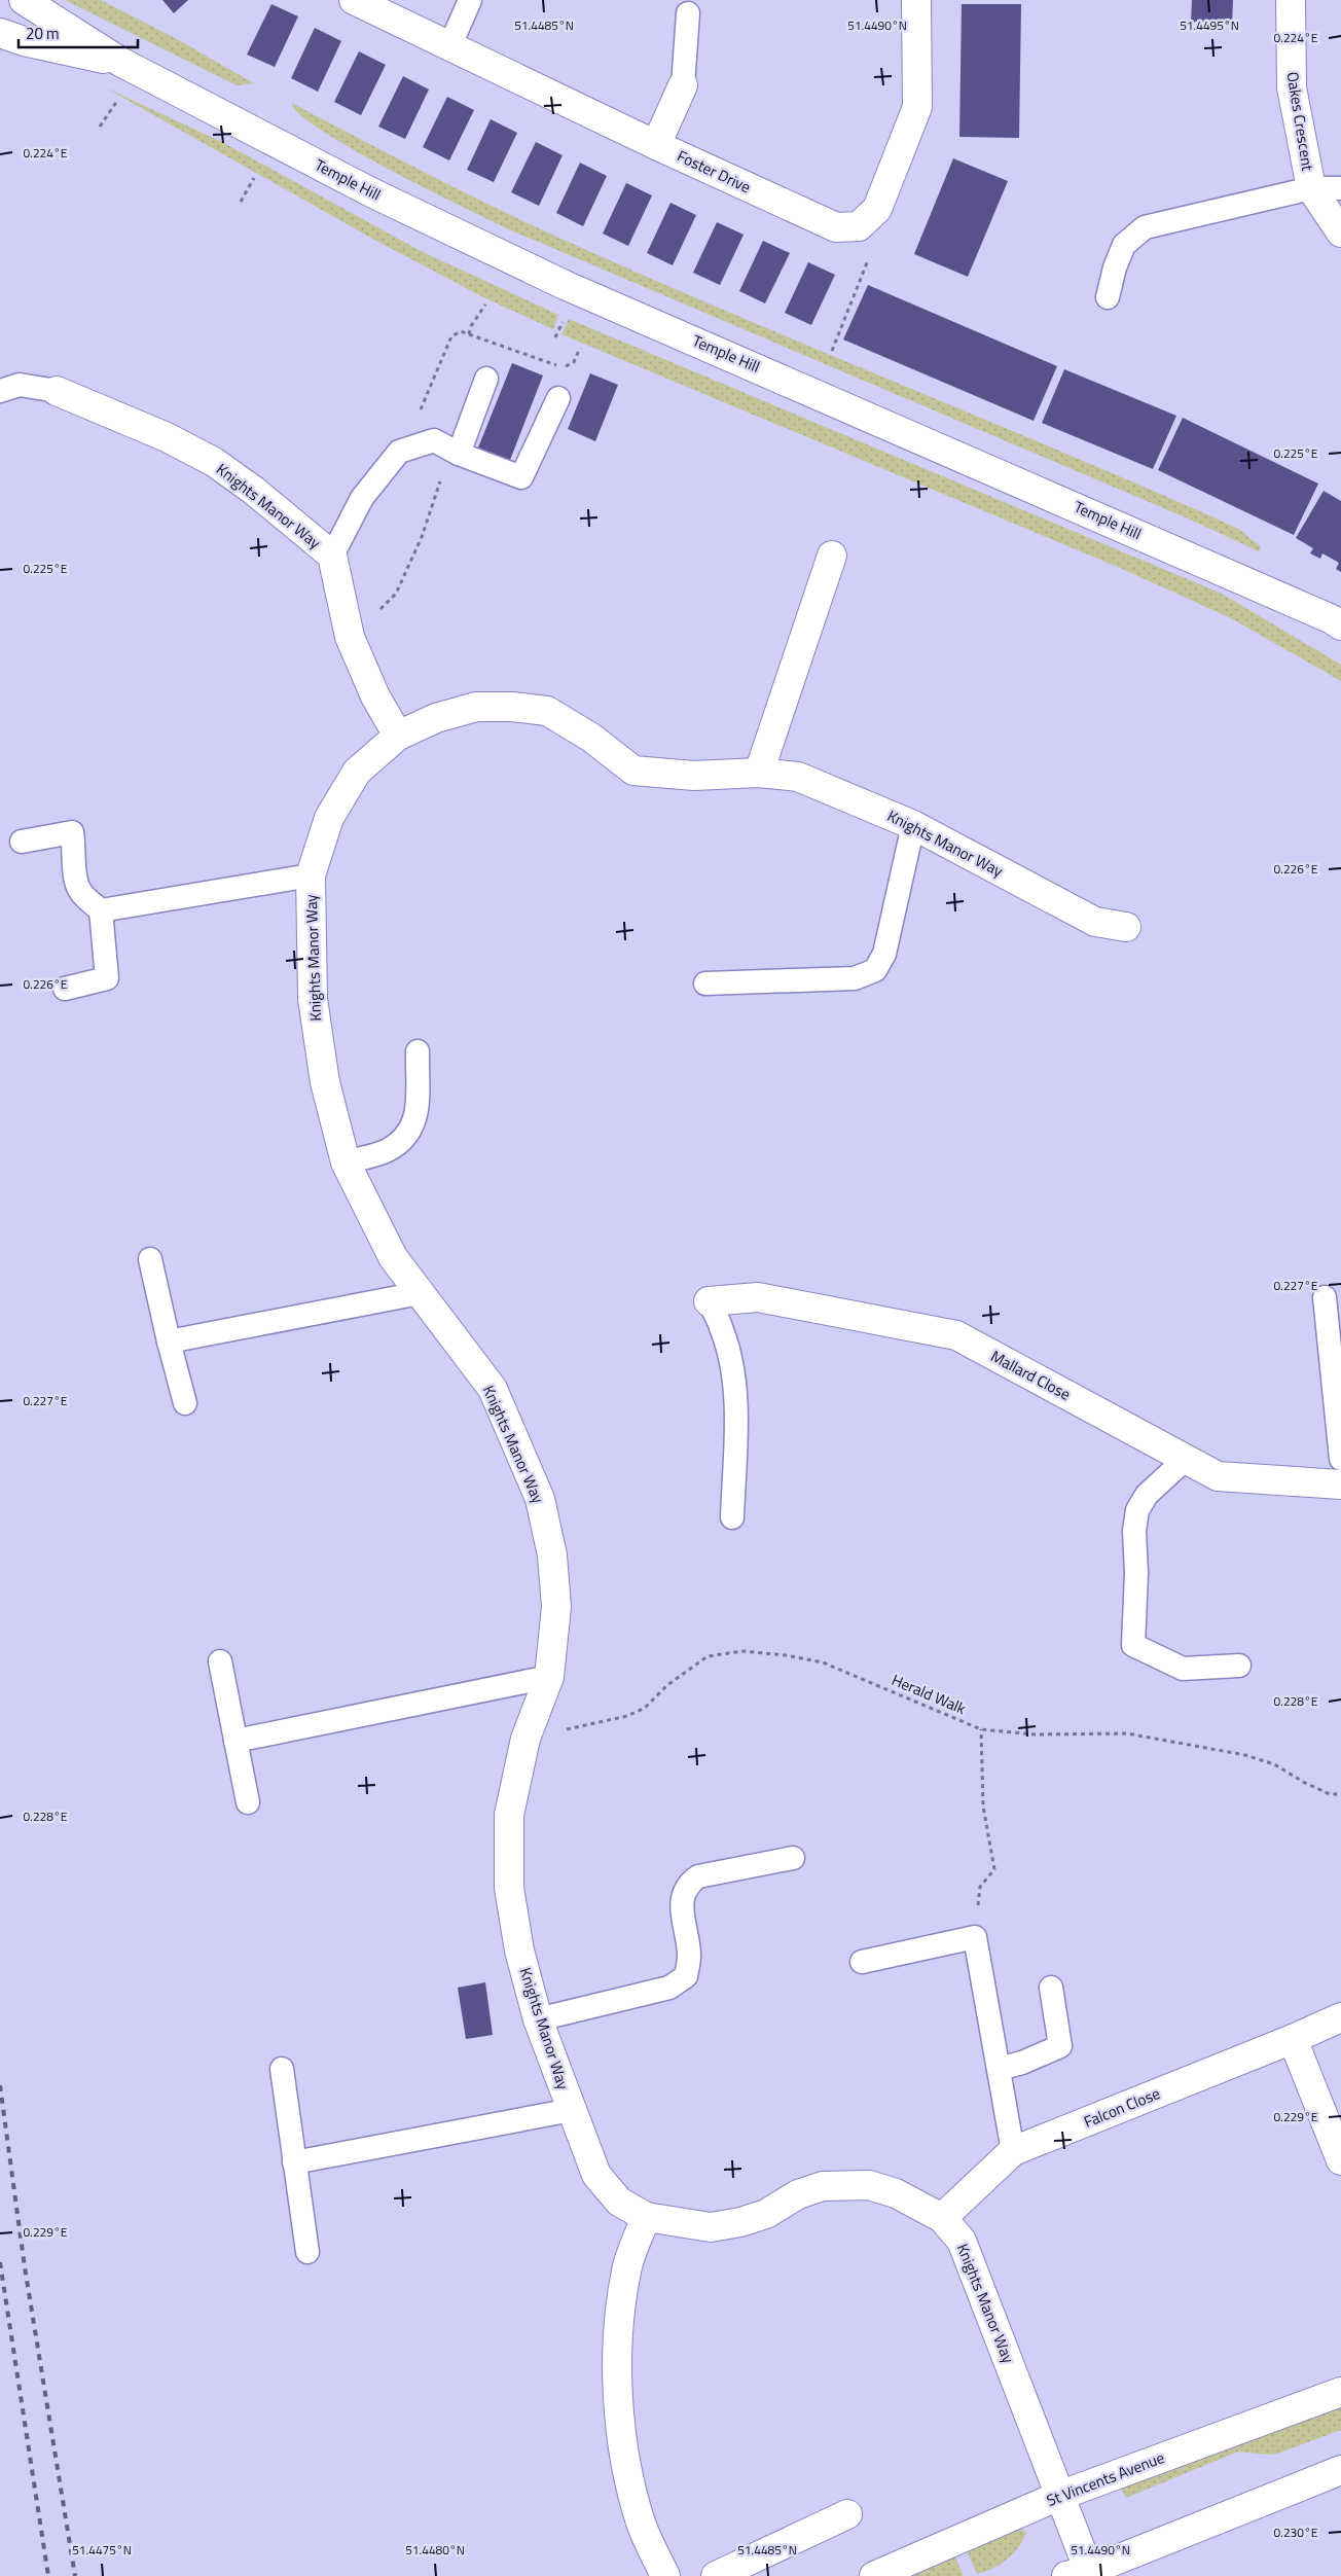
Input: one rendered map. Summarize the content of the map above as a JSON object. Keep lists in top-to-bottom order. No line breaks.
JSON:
{"streets":{"street":["Oakes Crescent","Foster Drive","Temple Hill","Knights Manor Way","Mallard Close","Falcon Close","St Vincents Avenue"],"path":["Herald Walk"]},"crossings":[["Knights Manor Way","Herald Walk"],["Knights Manor Way","Falcon Close"],["Knights Manor Way","St Vincents Avenue"]],"scale_bar":"20 m","coordinates":["51.4485°N","51.4490°N","51.4495°N","0.224°E","0.225°E","0.226°E","0.227°E","0.228°E","0.229°E","0.230°E","51.4475°N","51.4480°N"]}
